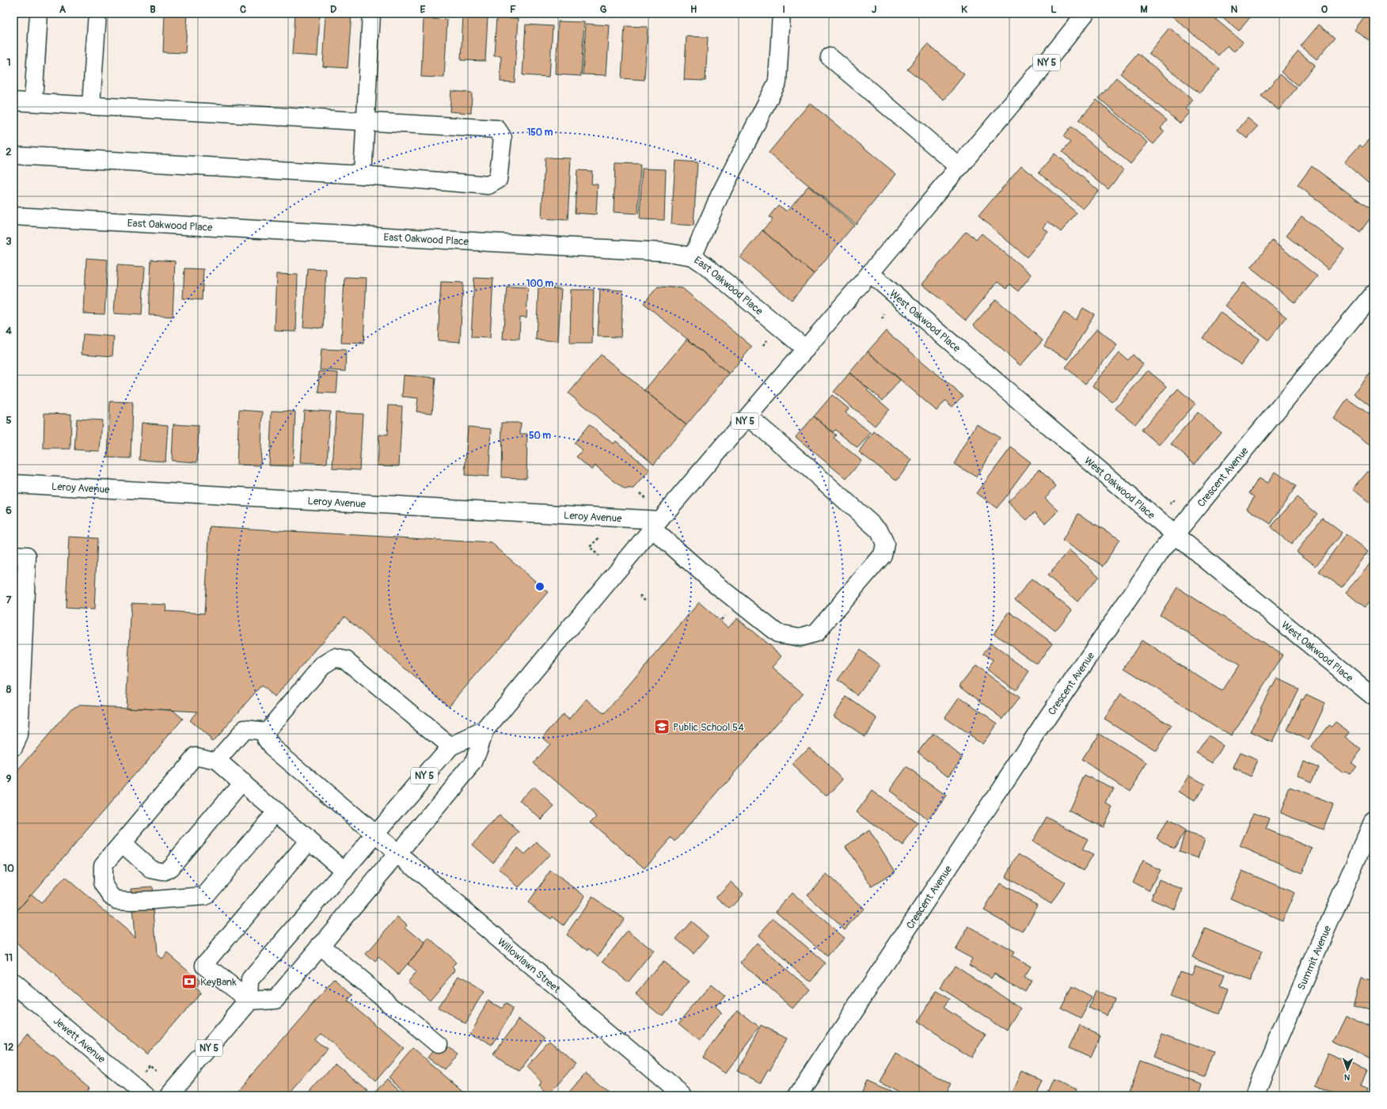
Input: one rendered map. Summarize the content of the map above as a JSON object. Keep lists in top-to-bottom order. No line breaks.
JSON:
{"streets":{"street":["NY 5","East Oakwood Place","West Oakwood Place","Crescent Avenue","Leroy Avenue","Summit Avenue","Willowlawn Street","Jewett Avenue"]},"crossings":[["NY 5","East Oakwood Place"],["NY 5","West Oakwood Place"],["NY 5","Leroy Avenue"],["NY 5","Willowlawn Street"],["West Oakwood Place","Crescent Avenue"]],"places":{"school or university":["Public School 54"],"bank":["KeyBank"]},"north":"bottom","grid":{"columns":["A","B","C","D","E","F","G","H","I","J","K","L","M","N","O"],"rows":["1","2","3","4","5","6","7","8","9","10","11","12"]},"rings":["150 m","100 m","50 m"]}
